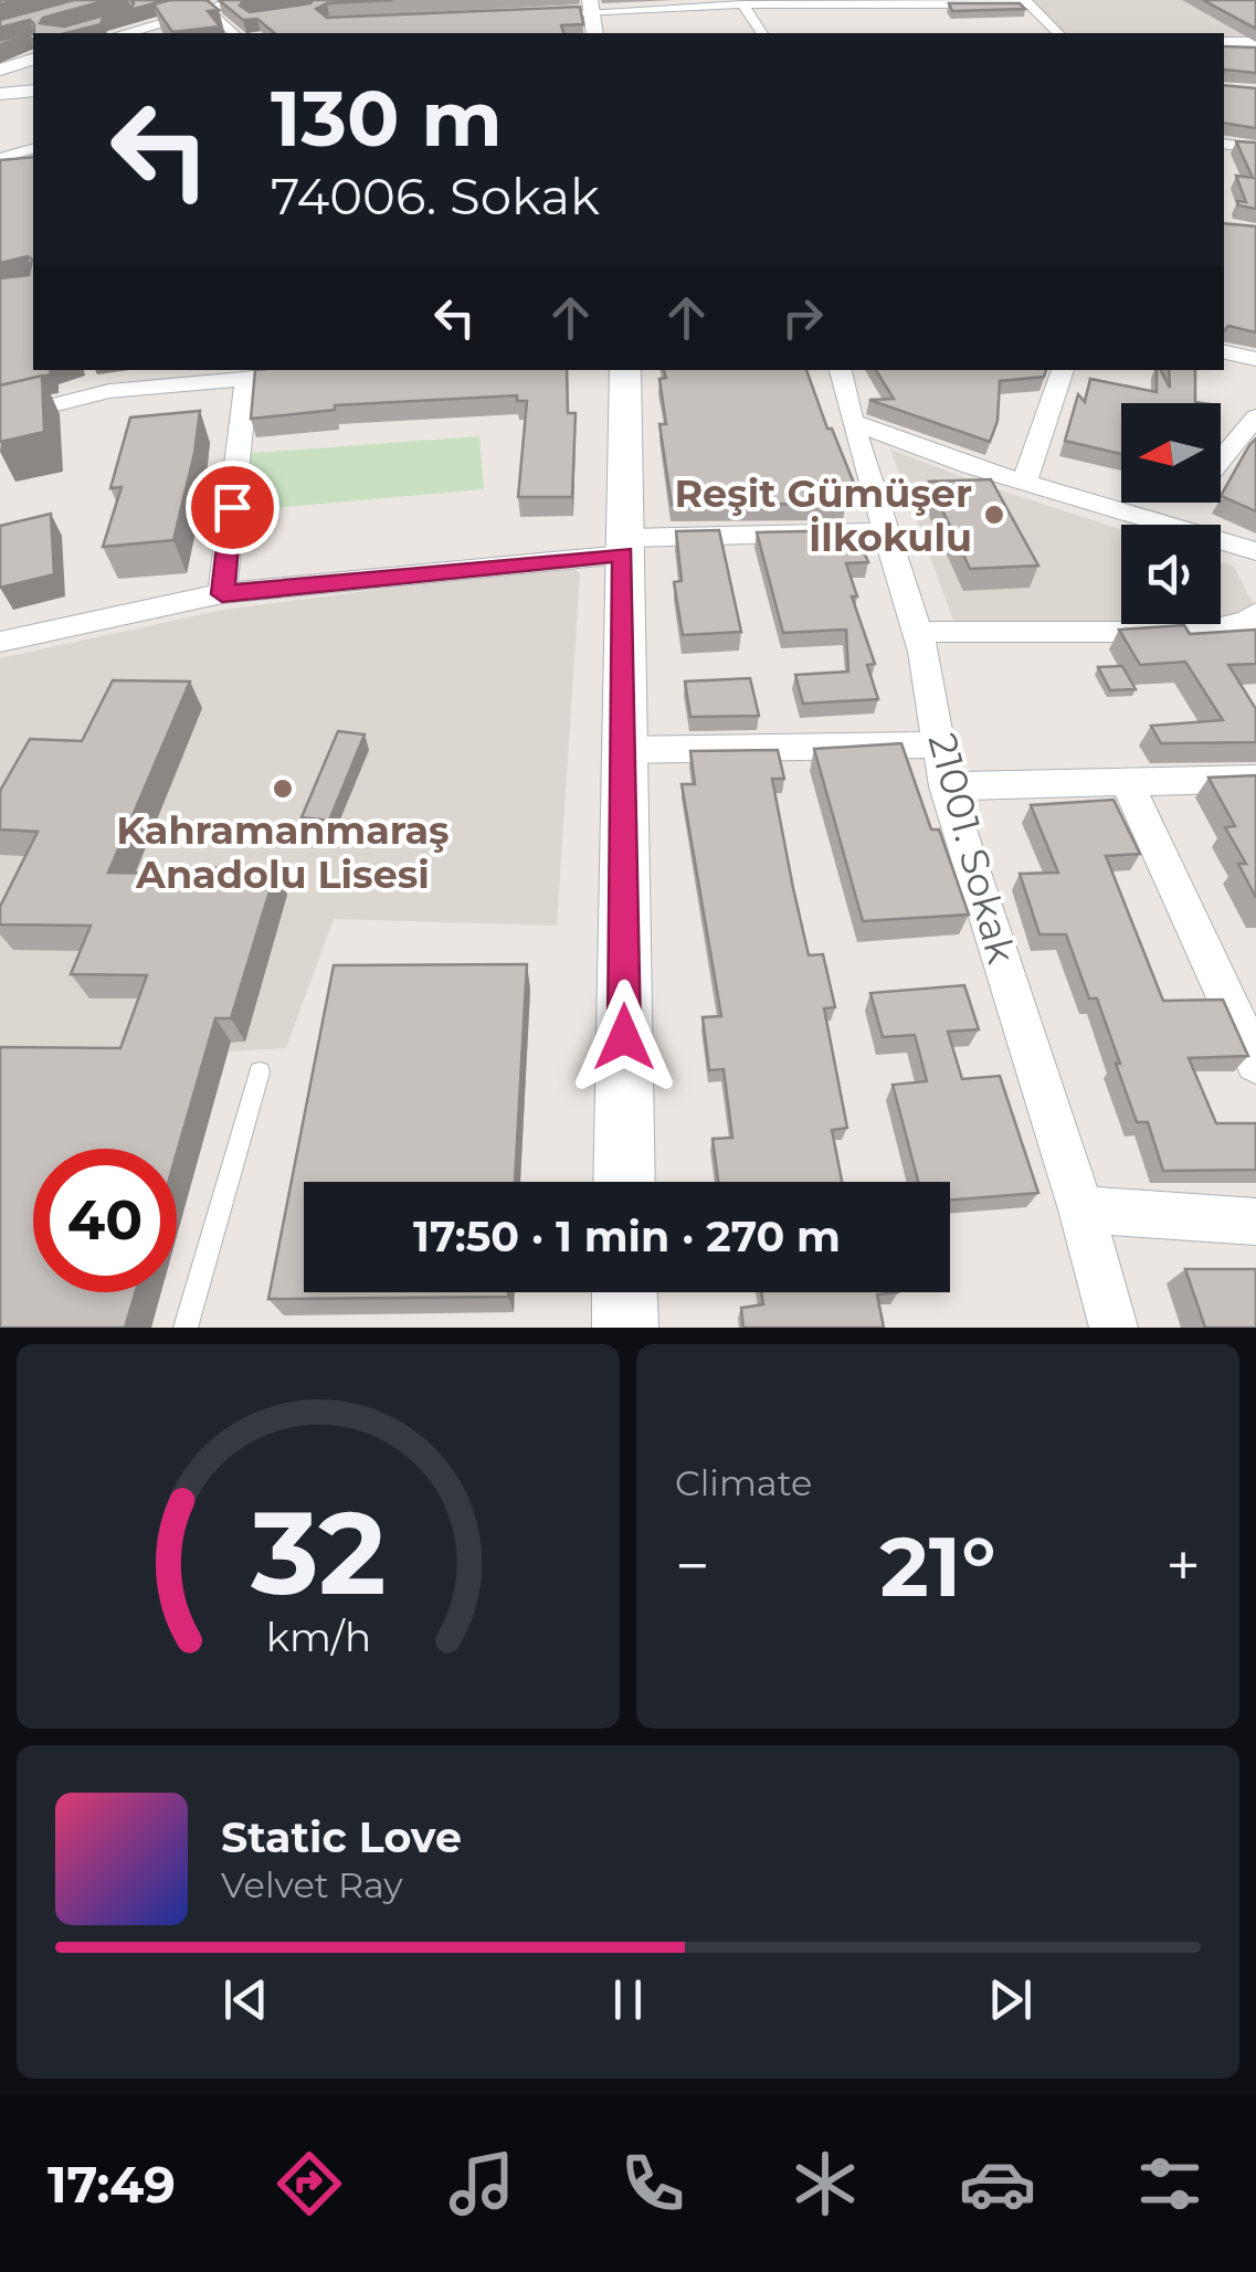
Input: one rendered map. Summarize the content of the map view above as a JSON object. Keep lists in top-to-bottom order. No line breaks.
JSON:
{"streets":{"street":["21001. Sokak"]},"places":["Reşit Gümüşer İlkokulu","Kahramanmaraş Anadolu Lisesi"],"north":"left","page":{"turn":["130 m","74006. Sokak"],"limit":"40","trip":"17:50 · 1 min · 270 m","tile":"Climate","heat":["−","21°","+"],"song":["Static Love","Velvet Ray"],"tabs":"17:49","gauge":["32","km/h"]}}
